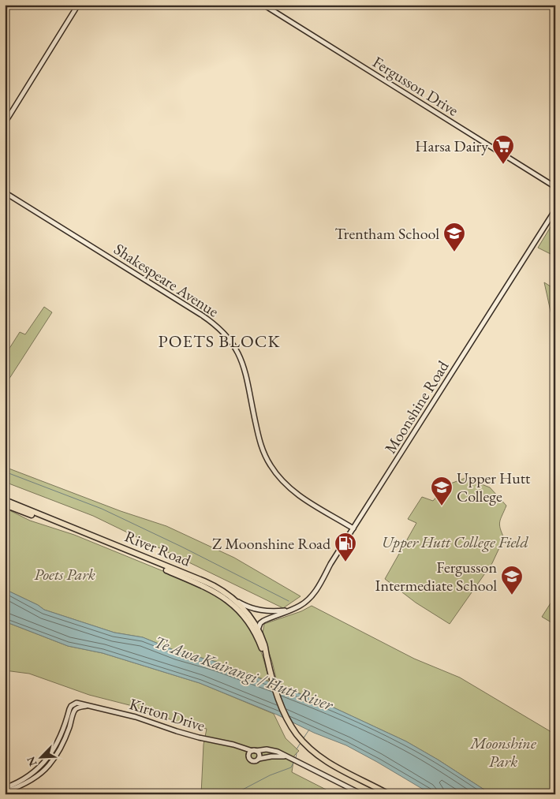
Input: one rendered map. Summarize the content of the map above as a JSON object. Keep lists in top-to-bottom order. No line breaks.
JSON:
{"streets":{"highway":["River Road"],"street":["Fergusson Drive","Shakespeare Avenue","Moonshine Road","Kirton Drive"]},"crossings":[["Shakespeare Avenue","Moonshine Road"],["Moonshine Road","River Road"]],"districts":["POETS BLOCK"],"water":["Te Awa Kairangi / Hutt River"],"parks":["Upper Hutt College Field","Poets Park","Moonshine Park"],"places":{"supermarket":["Harsa Dairy"],"school or university":["Trentham School","Upper Hutt College","Fergusson Intermediate School"],"fuel station":["Z Moonshine Road"]},"north":"bottom left"}
